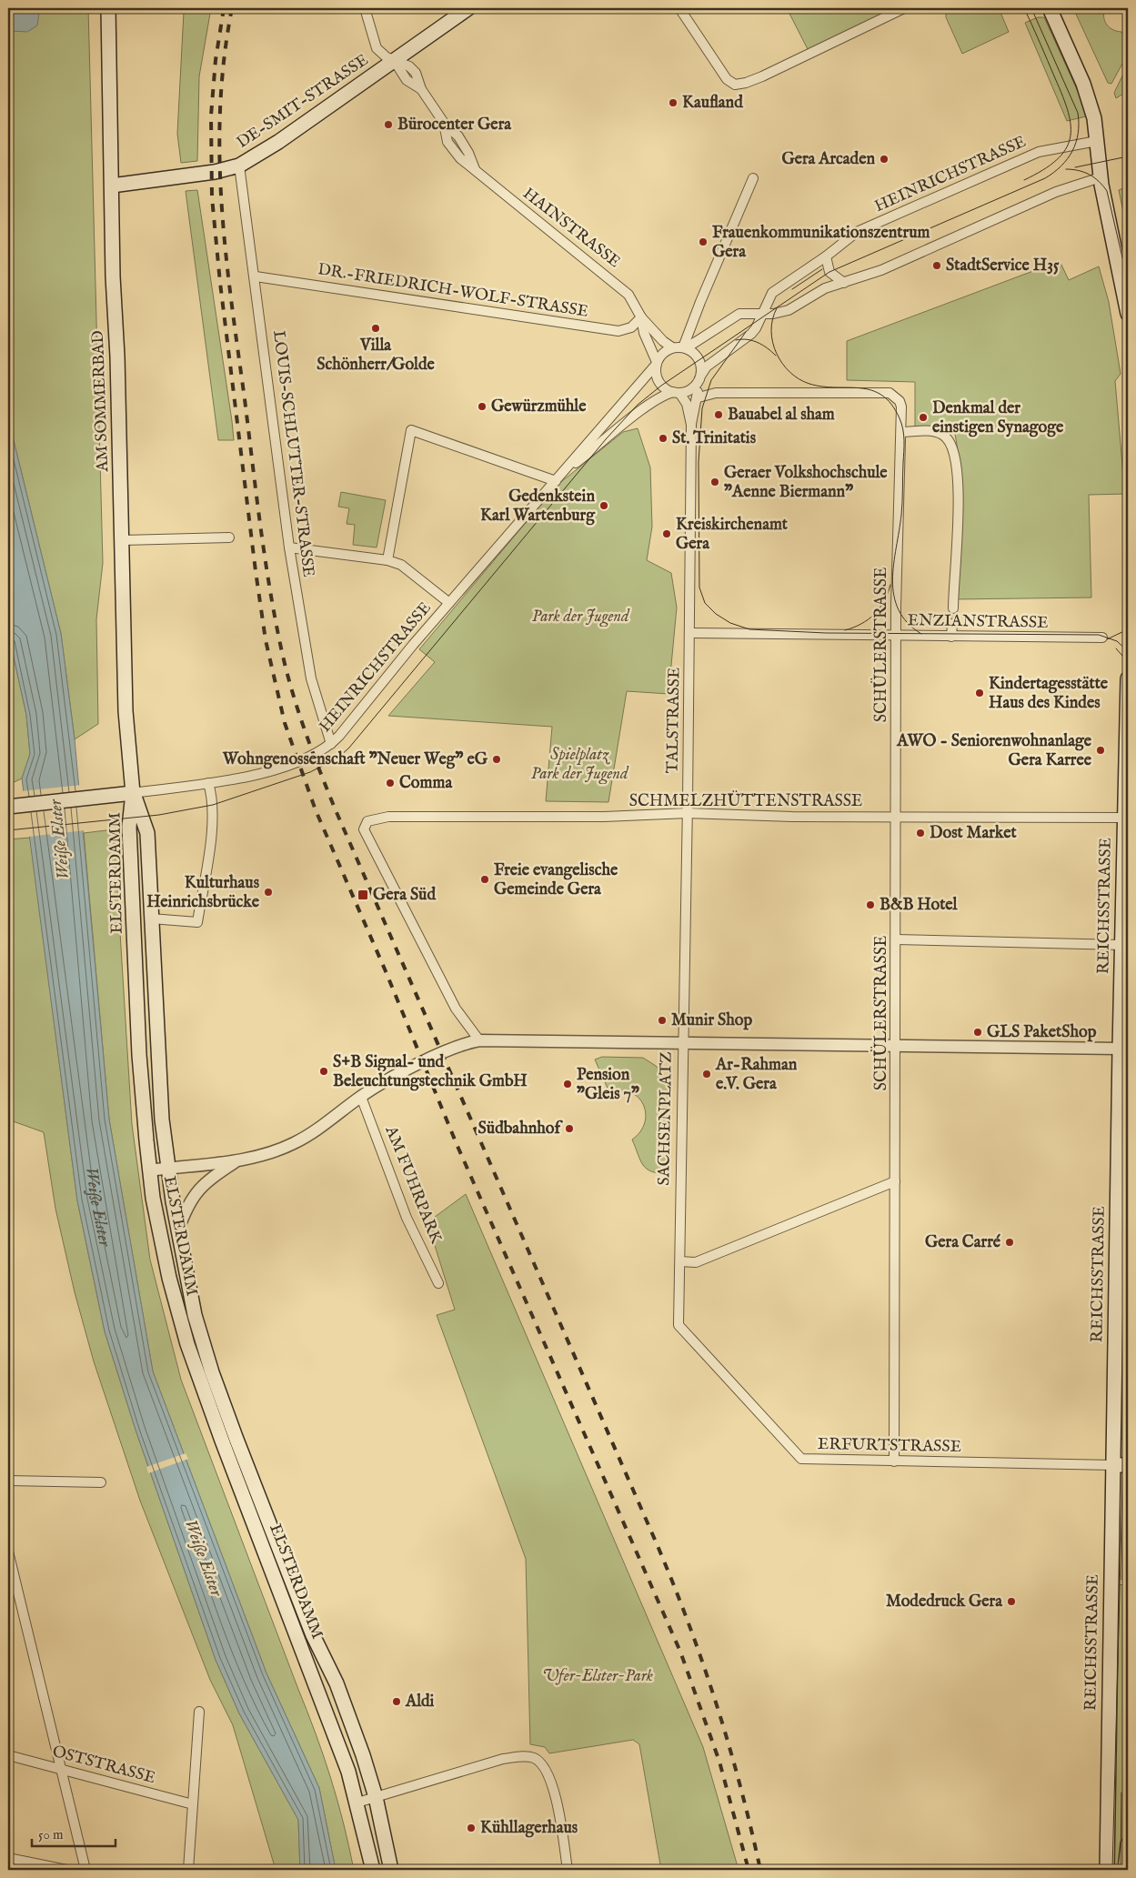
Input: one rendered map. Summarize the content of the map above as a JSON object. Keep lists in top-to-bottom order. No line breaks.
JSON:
{"streets":{"main road":["DE-SMIT-STRASSE","AM SOMMERBAD","ELSTERDAMM","REICHSSTRASSE"],"street":["HEINRICHSTRASSE","HAINSTRASSE","DR.-FRIEDRICH-WOLF-STRASSE","LOUIS-SCHLUTTER-STRASSE","ENZIANSTRASSE","SCHÜLERSTRASSE","TALSTRASSE","SCHMELZHÜTTENSTRASSE","SACHSENPLATZ","AM FUHRPARK","ERFURTSTRASSE","OSTSTRASSE"]},"crossings":[["DE-SMIT-STRASSE","HAINSTRASSE"],["DE-SMIT-STRASSE","AM SOMMERBAD"],["DE-SMIT-STRASSE","LOUIS-SCHLUTTER-STRASSE"],["HEINRICHSTRASSE","HAINSTRASSE"],["HEINRICHSTRASSE","AM SOMMERBAD"],["HEINRICHSTRASSE","LOUIS-SCHLUTTER-STRASSE"],["HEINRICHSTRASSE","TALSTRASSE"],["HEINRICHSTRASSE","ELSTERDAMM"],["HAINSTRASSE","DR.-FRIEDRICH-WOLF-STRASSE"],["HAINSTRASSE","TALSTRASSE"],["DR.-FRIEDRICH-WOLF-STRASSE","LOUIS-SCHLUTTER-STRASSE"],["AM SOMMERBAD","ELSTERDAMM"],["ENZIANSTRASSE","SCHÜLERSTRASSE"],["ENZIANSTRASSE","TALSTRASSE"],["SCHÜLERSTRASSE","TALSTRASSE"],["SCHÜLERSTRASSE","SCHMELZHÜTTENSTRASSE"],["SCHÜLERSTRASSE","ERFURTSTRASSE"],["TALSTRASSE","SCHMELZHÜTTENSTRASSE"],["TALSTRASSE","SACHSENPLATZ"],["SCHMELZHÜTTENSTRASSE","REICHSSTRASSE"],["SCHMELZHÜTTENSTRASSE","SACHSENPLATZ"],["REICHSSTRASSE","ERFURTSTRASSE"],["SACHSENPLATZ","ERFURTSTRASSE"]],"water":["Weiße Elster"],"parks":["Park der Jugend","Spielplatz Park der Jugend","Ufer-Elster-Park"],"places":{"other":["Kaufland","Bürocenter Gera","Gera Arcaden","Frauenkommunikationszentrum Gera","StadtService H35","Villa Schönherr/Golde","Gewürzmühle","Bauabel al sham","Denkmal der einstigen Synagoge","St. Trinitatis","Geraer Volkshochschule \"Aenne Biermann\"","Gedenkstein Karl Wartenburg","Kreiskirchenamt Gera","Kindertagesstätte Haus des Kindes","AWO - Seniorenwohnanlage Gera Karree","Wohngenossenschaft \"Neuer Weg\" eG","Comma","Dost Market","Freie evangelische Gemeinde Gera","Kulturhaus Heinrichsbrücke","B&B Hotel","Munir Shop","GLS PaketShop","S+B Signal- und Beleuchtungstechnik GmbH","Ar-Rahman e.V. Gera","Pension \"Gleis 7\"","Südbahnhof","Gera Carré","Modedruck Gera","Aldi","Kühllagerhaus"],"transit":["Gera Süd"]},"scale_bar":"50 m"}
